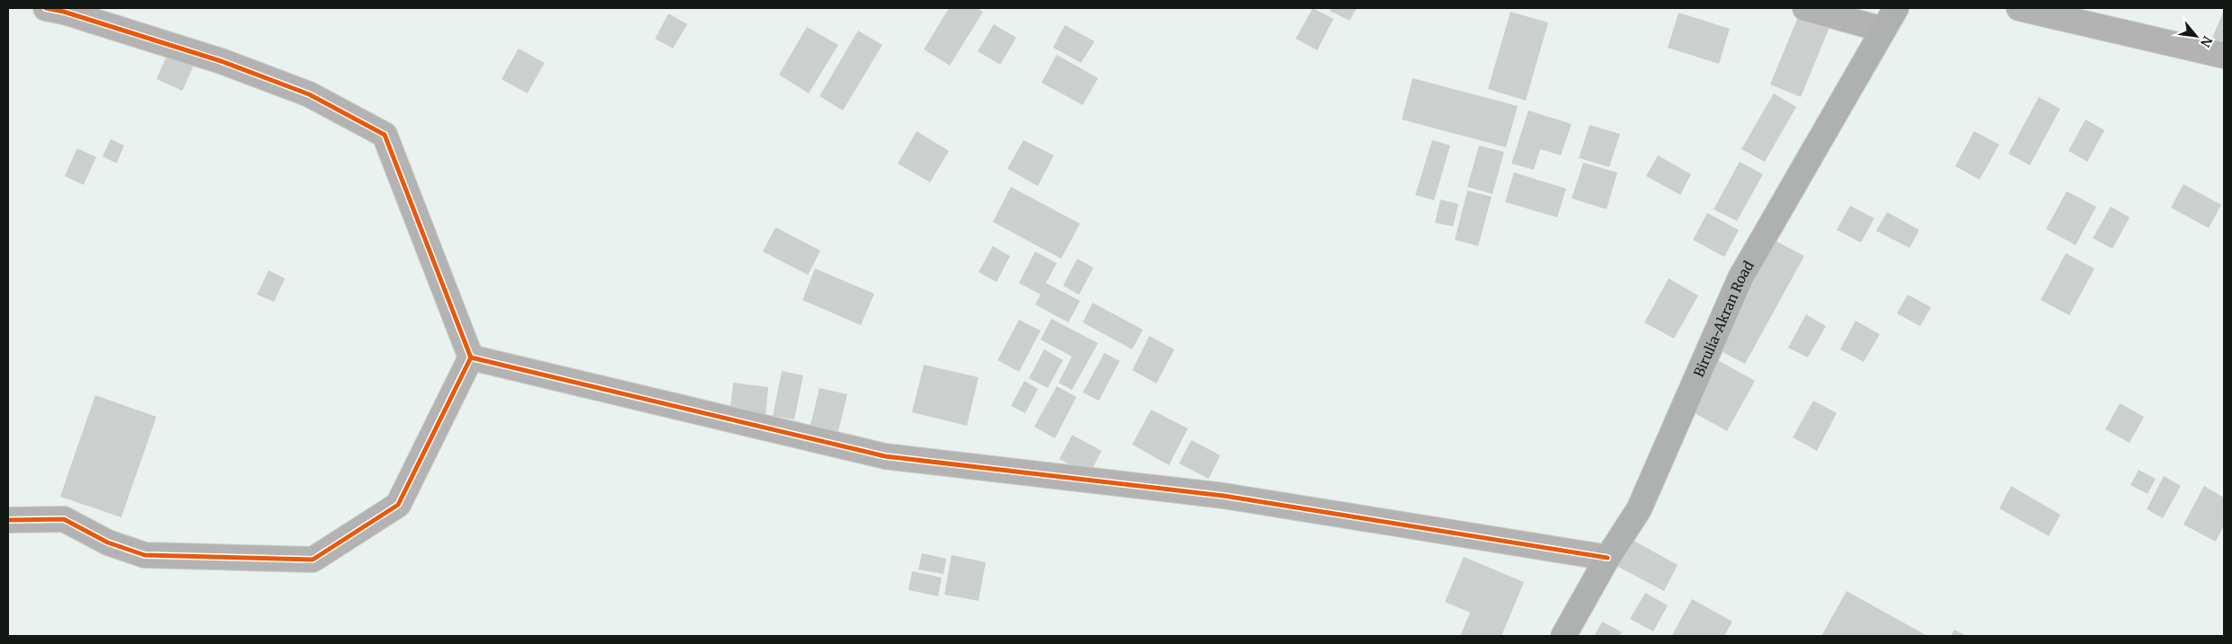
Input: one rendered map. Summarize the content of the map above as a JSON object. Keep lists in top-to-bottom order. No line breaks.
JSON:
{"streets":{"highway":["Birulia-Akran Road"]},"north":"bottom right"}
